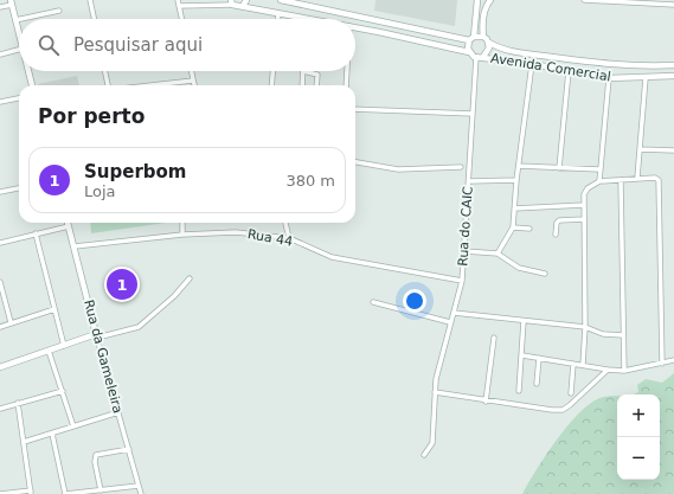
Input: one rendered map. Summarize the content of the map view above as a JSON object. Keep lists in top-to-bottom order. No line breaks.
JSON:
{"streets":{"street":["Avenida Comercial","Rua do CAIC","Rua 44","Rua da Gameleira"]},"crossings":[["Avenida Comercial","Rua do CAIC"],["Rua do CAIC","Rua 44"],["Rua 44","Rua da Gameleira"]],"page":{"search":"Pesquisar aqui","heading":"Por perto","list":[{"mark":"1","name":"Superbom","note":"Loja","value":"380 m"}],"pins":"1","map_buttons":["+","−"]}}
